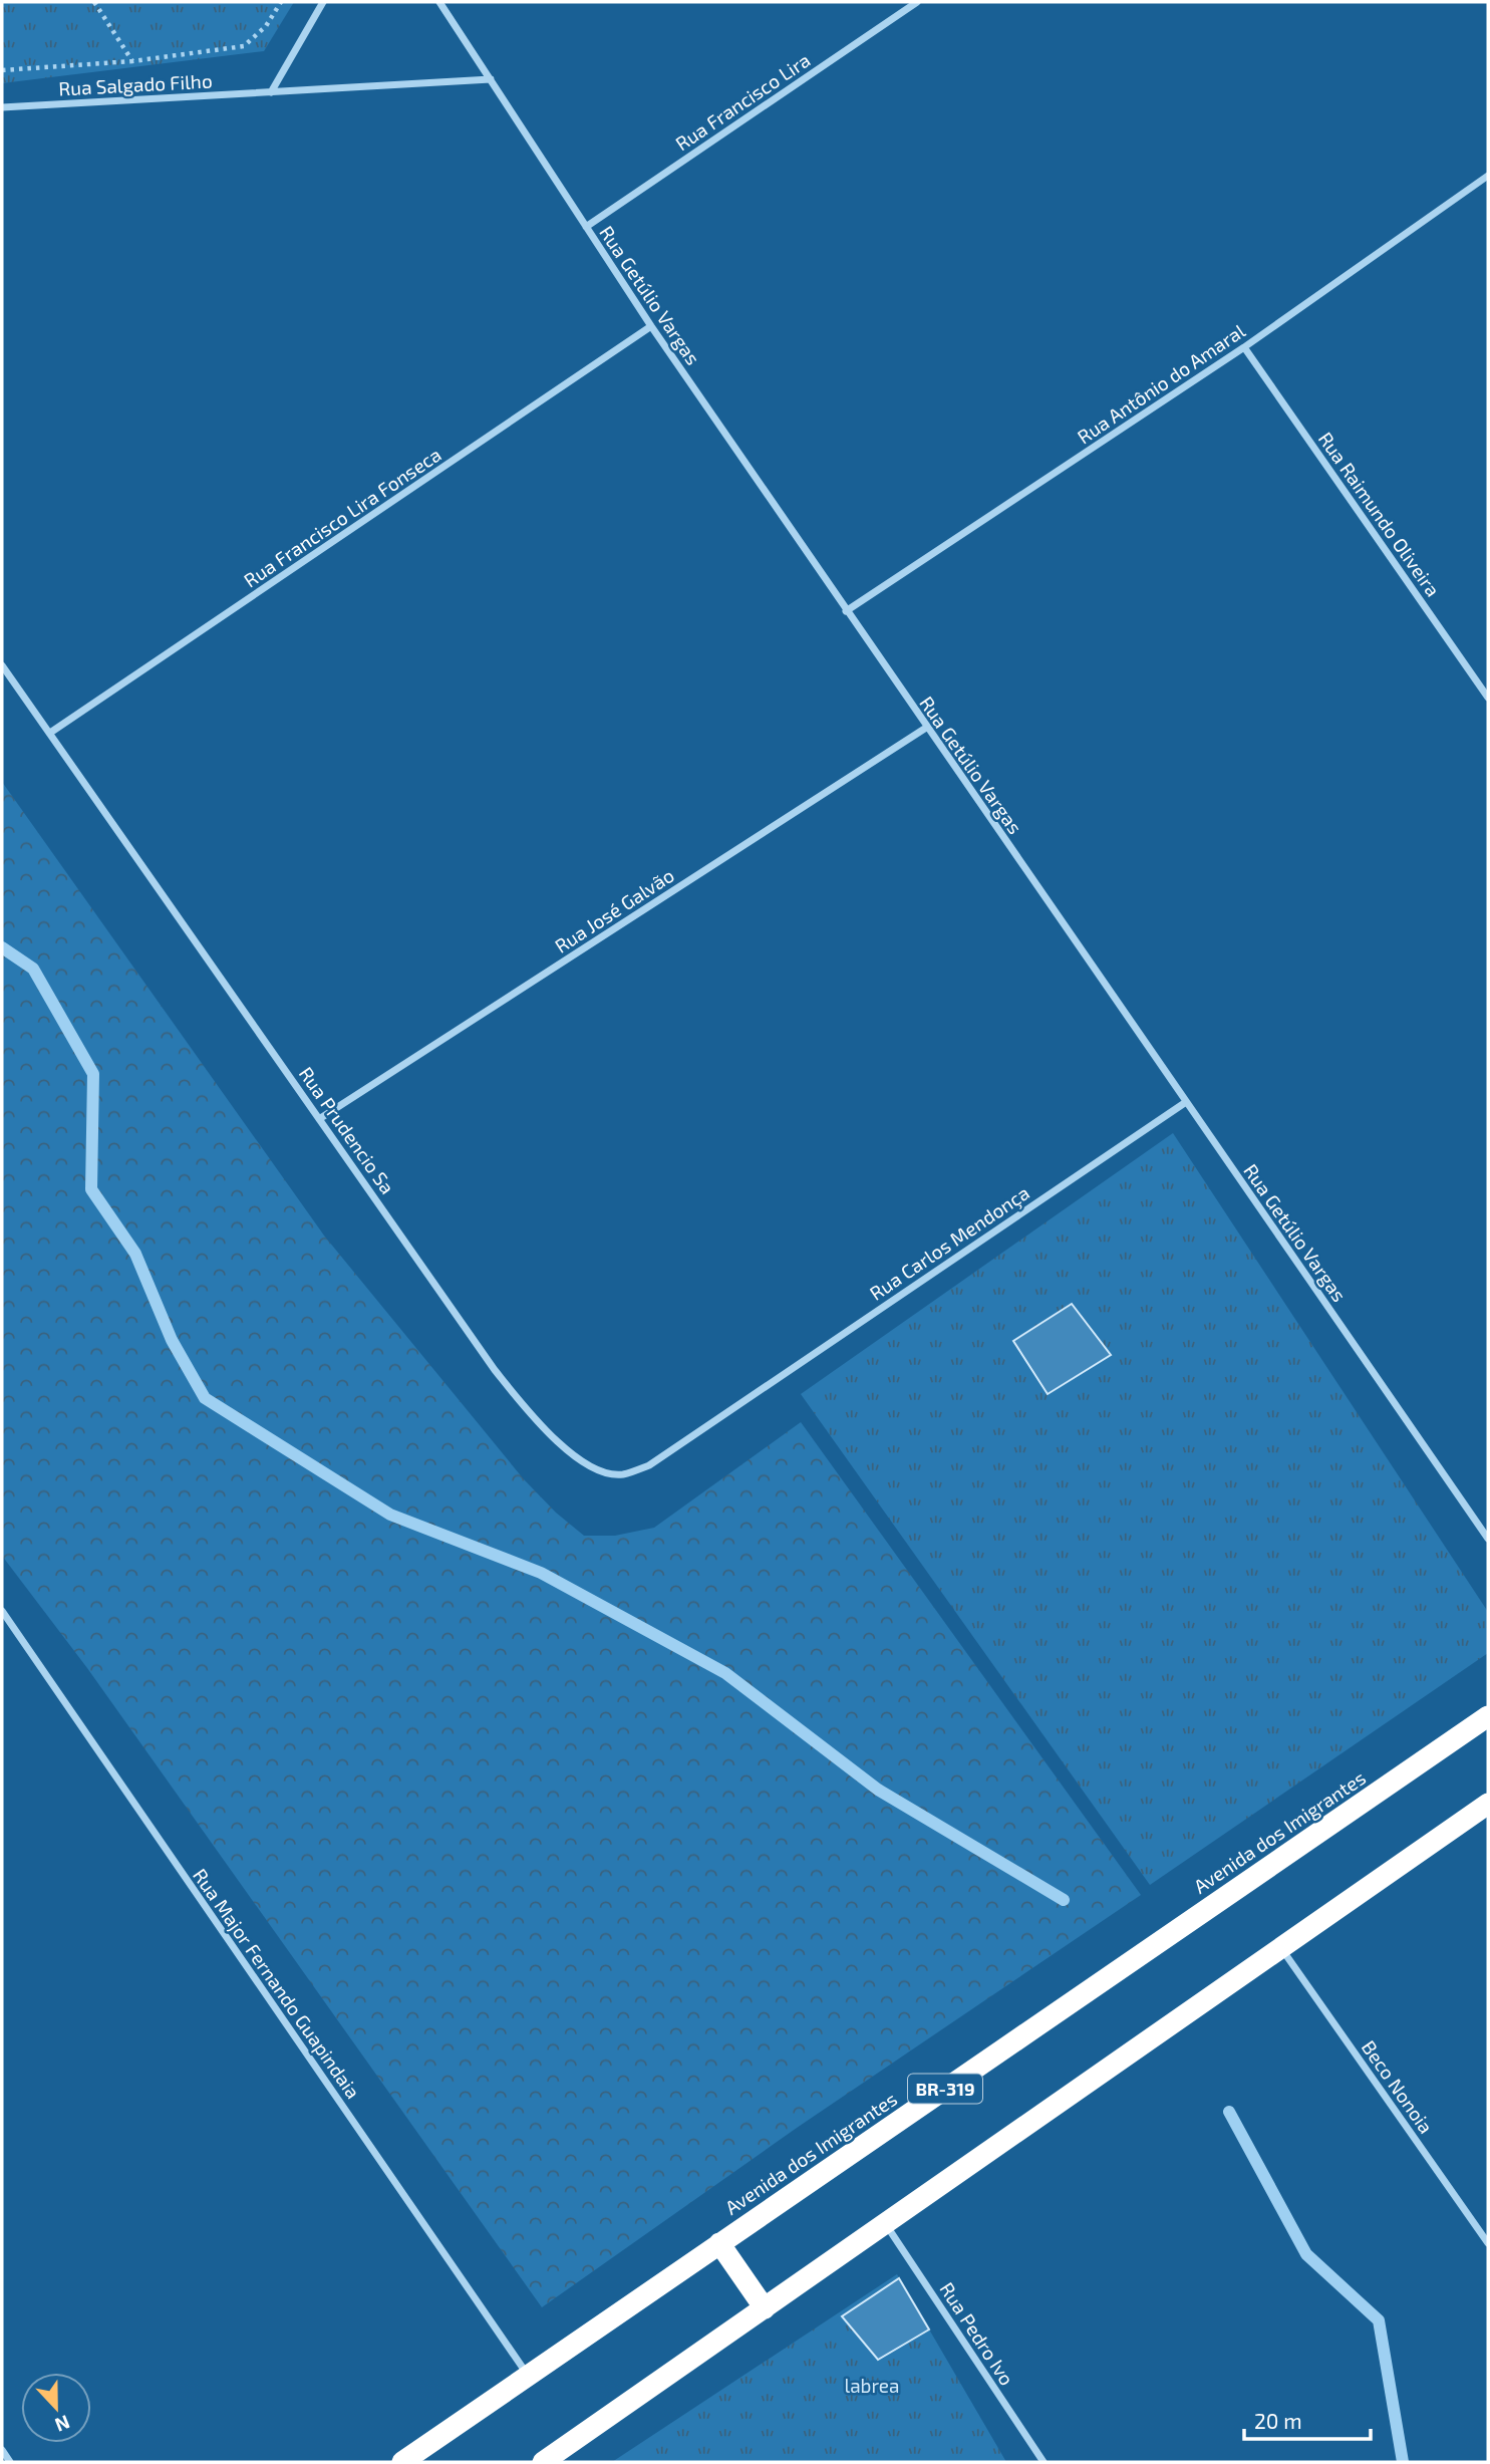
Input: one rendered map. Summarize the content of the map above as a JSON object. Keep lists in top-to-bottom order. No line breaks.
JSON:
{"streets":{"highway":["Avenida dos Imigrantes","BR-319"],"street":["Rua Salgado Filho","Rua Francisco Lira","Rua Getúlio Vargas","Rua Antônio do Amaral","Rua Raimundo Oliveira","Rua Francisco Lira Fonseca","Rua José Galvão","Rua Prudencio Sa","Rua Carlos Mendonça","Rua Major Fernando Guapindaia","Beco Nonoia","Rua Pedro Ivo"]},"crossings":[["Rua Salgado Filho","Rua Getúlio Vargas"],["Rua Francisco Lira","Rua Getúlio Vargas"],["Rua Getúlio Vargas","Rua Antônio do Amaral"],["Rua Getúlio Vargas","Rua Francisco Lira Fonseca"],["Rua Getúlio Vargas","Rua José Galvão"],["Rua Getúlio Vargas","Rua Carlos Mendonça"],["Rua Antônio do Amaral","Rua Raimundo Oliveira"],["Rua Francisco Lira Fonseca","Rua Prudencio Sa"],["Rua José Galvão","Rua Prudencio Sa"],["Rua Prudencio Sa","Rua Carlos Mendonça"],["Avenida dos Imigrantes","Rua Major Fernando Guapindaia"]],"parks":["labrea"],"scale_bar":"20 m","north":"bottom"}
